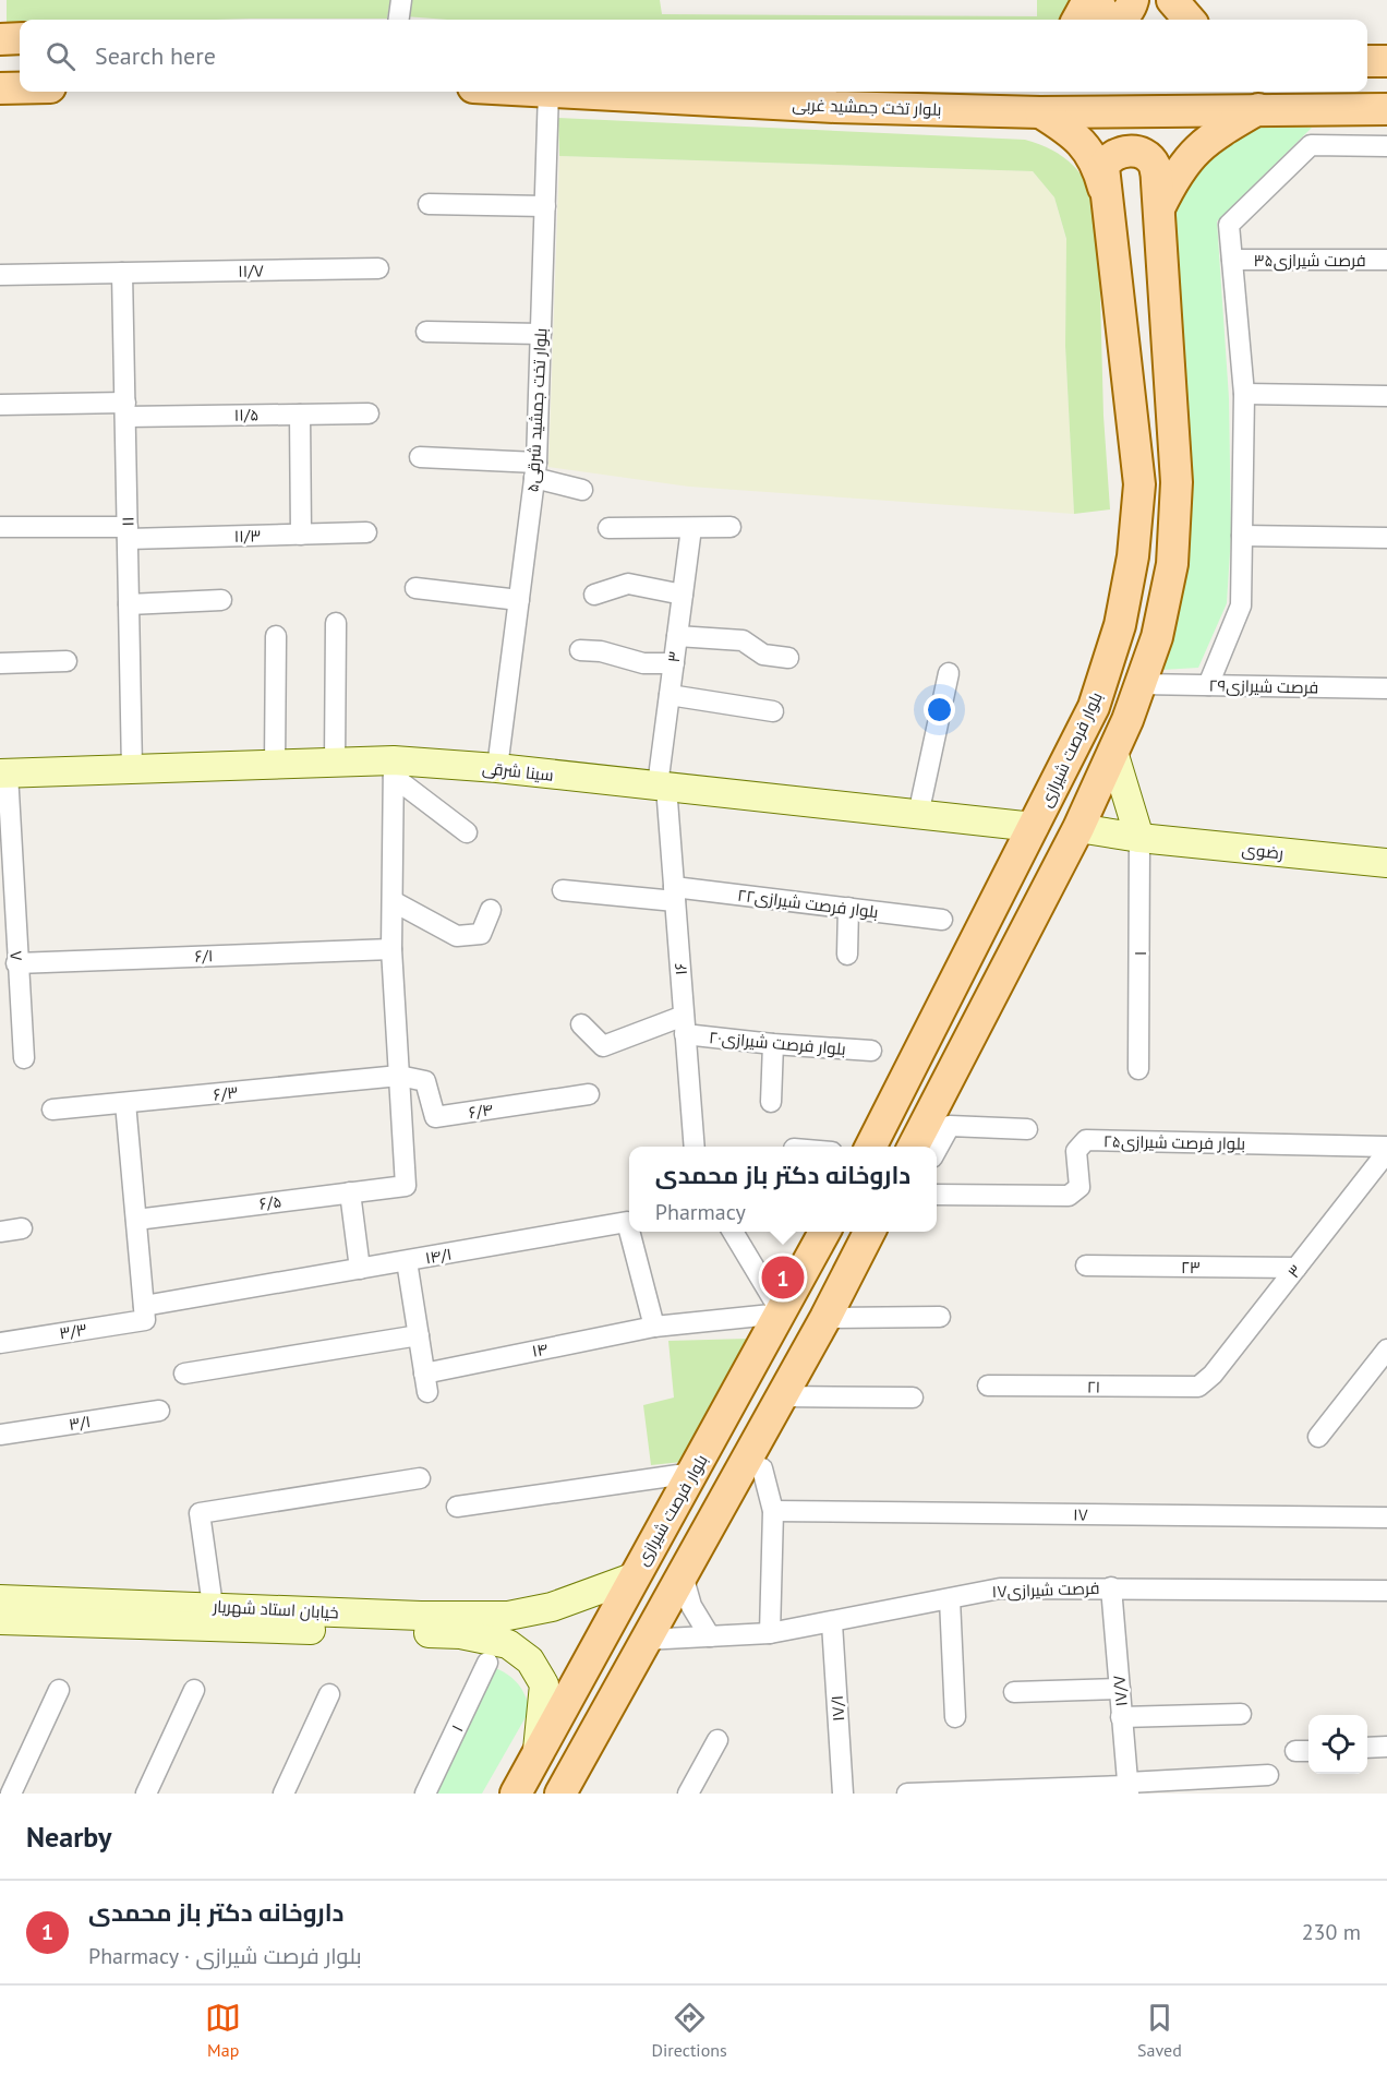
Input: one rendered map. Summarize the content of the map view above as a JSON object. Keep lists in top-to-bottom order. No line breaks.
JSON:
{"streets":{"main road":["بلوار تخت جمشید غربی","بلوار فرصت شیرازی"],"street":["فرصت شیرازی۳۵","۱۱/۷","بلوار تخت جمشید شرقی۵","۱۱/۵","۱۱","۱۱/۳","۳","فرصت شیرازی۲۹","سینا شرقی","رضوی","بلوار فرصت شیرازی۲۲","۱","۸","۶/۱","۱۶","بلوار فرصت شیرازی۲۰","۶/۳","۶/۴","بلوار فرصت شیرازی۲۵","۶/۵","۱۴/۱","۲۳","۳/۳","۱۴","۲۱","۳/۱","۱۷","۱۷فرصت شیرازی","خیابان استاد شهریار","۱۷/۷","۱۷/۱"]},"crossings":[["۱۱/۷","۱۱"],["بلوار تخت جمشید شرقی۵","سینا شرقی"],["۱۱/۵","۱۱"],["۱۱","۱۱/۳"],["۱۱","سینا شرقی"],["۳","سینا شرقی"],["۳","۱۶"],["۳","۲۳"],["۳","۲۱"],["بلوار فرصت شیرازی","سینا شرقی"],["بلوار فرصت شیرازی","۱۴"],["بلوار فرصت شیرازی","خیابان استاد شهریار"],["سینا شرقی","۸"],["سینا شرقی","۱۶"],["رضوی","۱"],["بلوار فرصت شیرازی۲۲","۱۶"],["۸","۶/۱"],["۱۶","بلوار فرصت شیرازی۲۰"],["۶/۳","۶/۴"],["۶/۳","۶/۵"],["۶/۴","۶/۵"],["۱۴/۱","۳/۳"],["۱۴/۱","۱۴"],["۱۷فرصت شیرازی","۱۷/۷"],["۱۷فرصت شیرازی","۱۷/۱"]],"page":{"search":"Search here","popup":["داروخانه دکتر باز محمدی","Pharmacy"],"pins":"1","heading":"Nearby","list":[{"mark":"1","name":"داروخانه دکتر باز محمدی","note":"Pharmacy · بلوار فرصت شیرازی","value":"230 m"}],"nav":["Map","Directions","Saved"]}}
